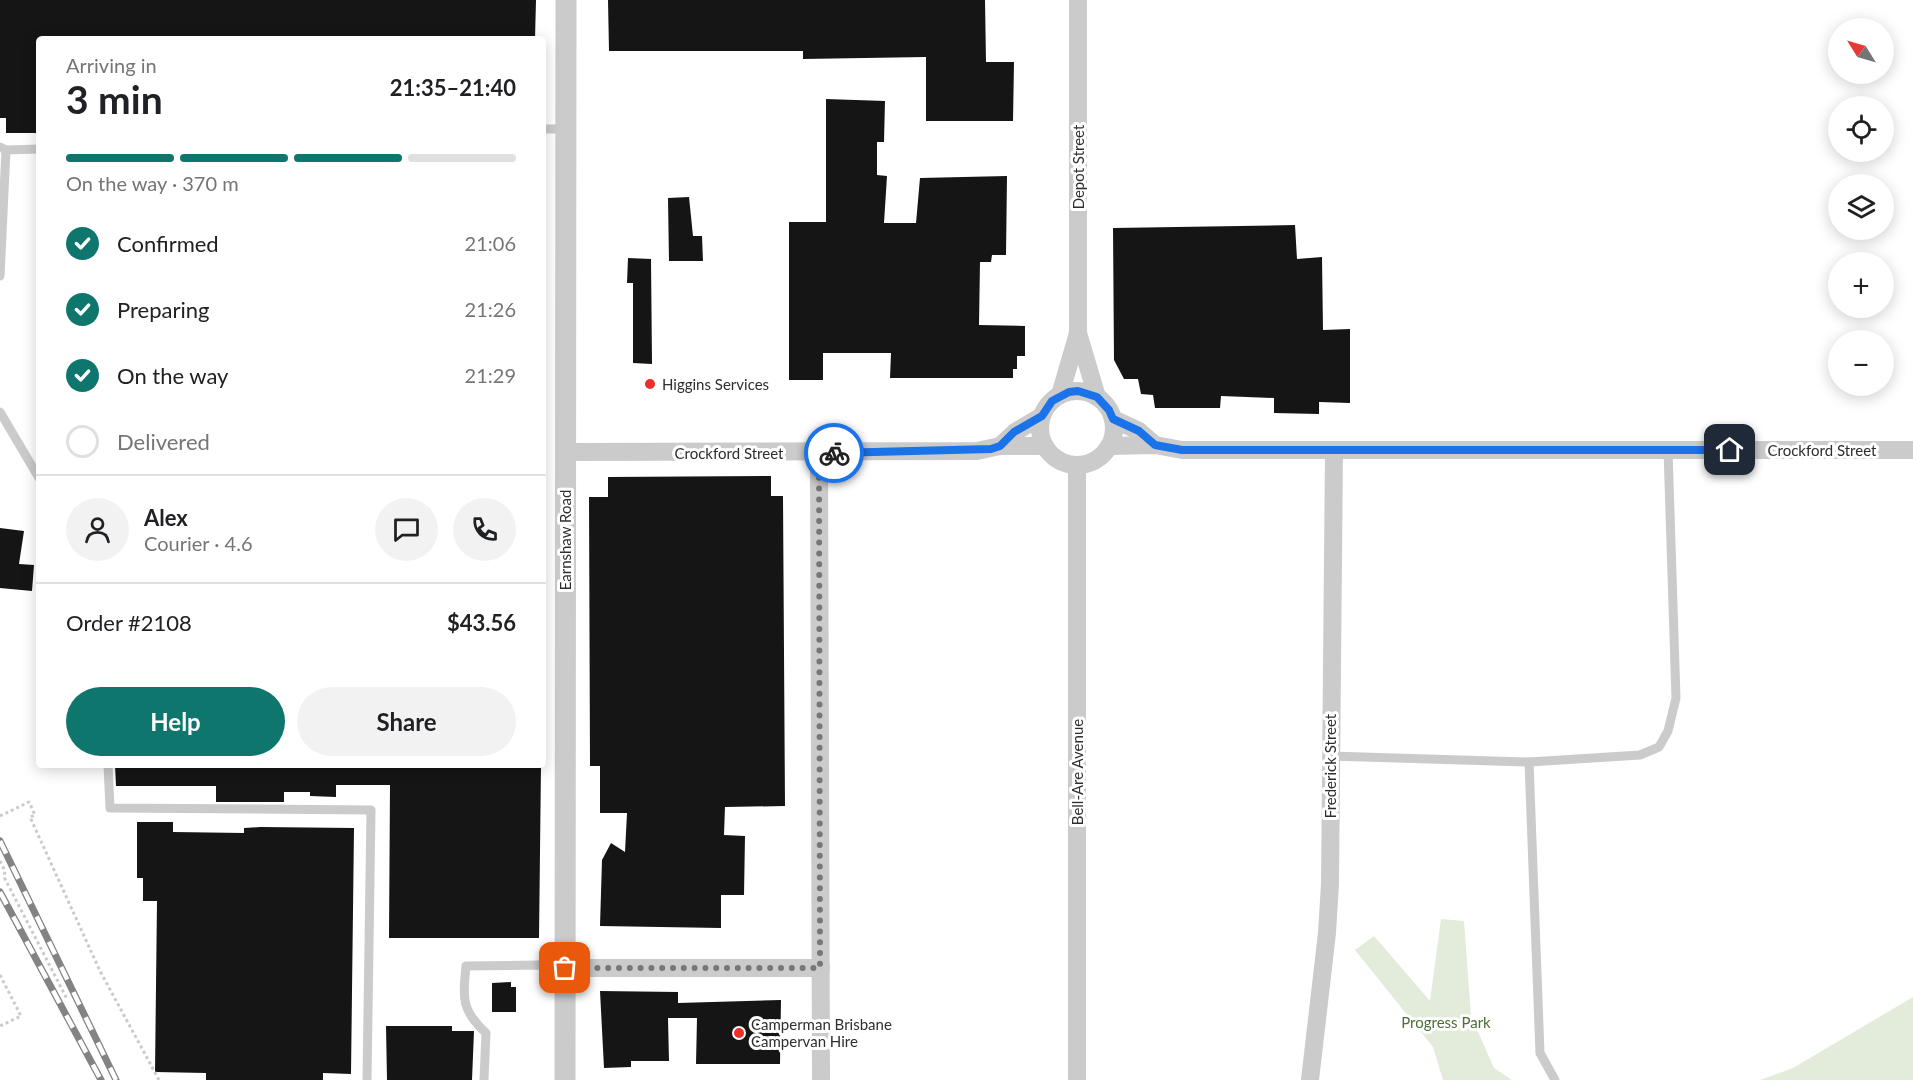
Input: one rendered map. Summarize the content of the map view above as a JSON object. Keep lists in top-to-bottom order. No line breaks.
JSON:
{"streets":{"street":["Depot Street","Crockford Street","Earnshaw Road","Frederick Street","Bell-Are Avenue"]},"crossings":[["Depot Street","Crockford Street"],["Depot Street","Bell-Are Avenue"],["Crockford Street","Earnshaw Road"],["Crockford Street","Frederick Street"],["Crockford Street","Bell-Are Avenue"]],"parks":["Progress Park"],"places":["Higgins Services","Camperman Brisbane Campervan Hire"],"north":"top left","page":{"map_buttons":["+","−"],"heading":["3 min","Arriving in","21:35–21:40"],"panel":["Alex","Courier · 4.6","Order #2108","$43.56"],"bar":"On the way · 370 m","list":[["Confirmed","21:06"],["Preparing","21:26"],["On the way","21:29"],"Delivered"],"buttons":["Help","Share"]}}
